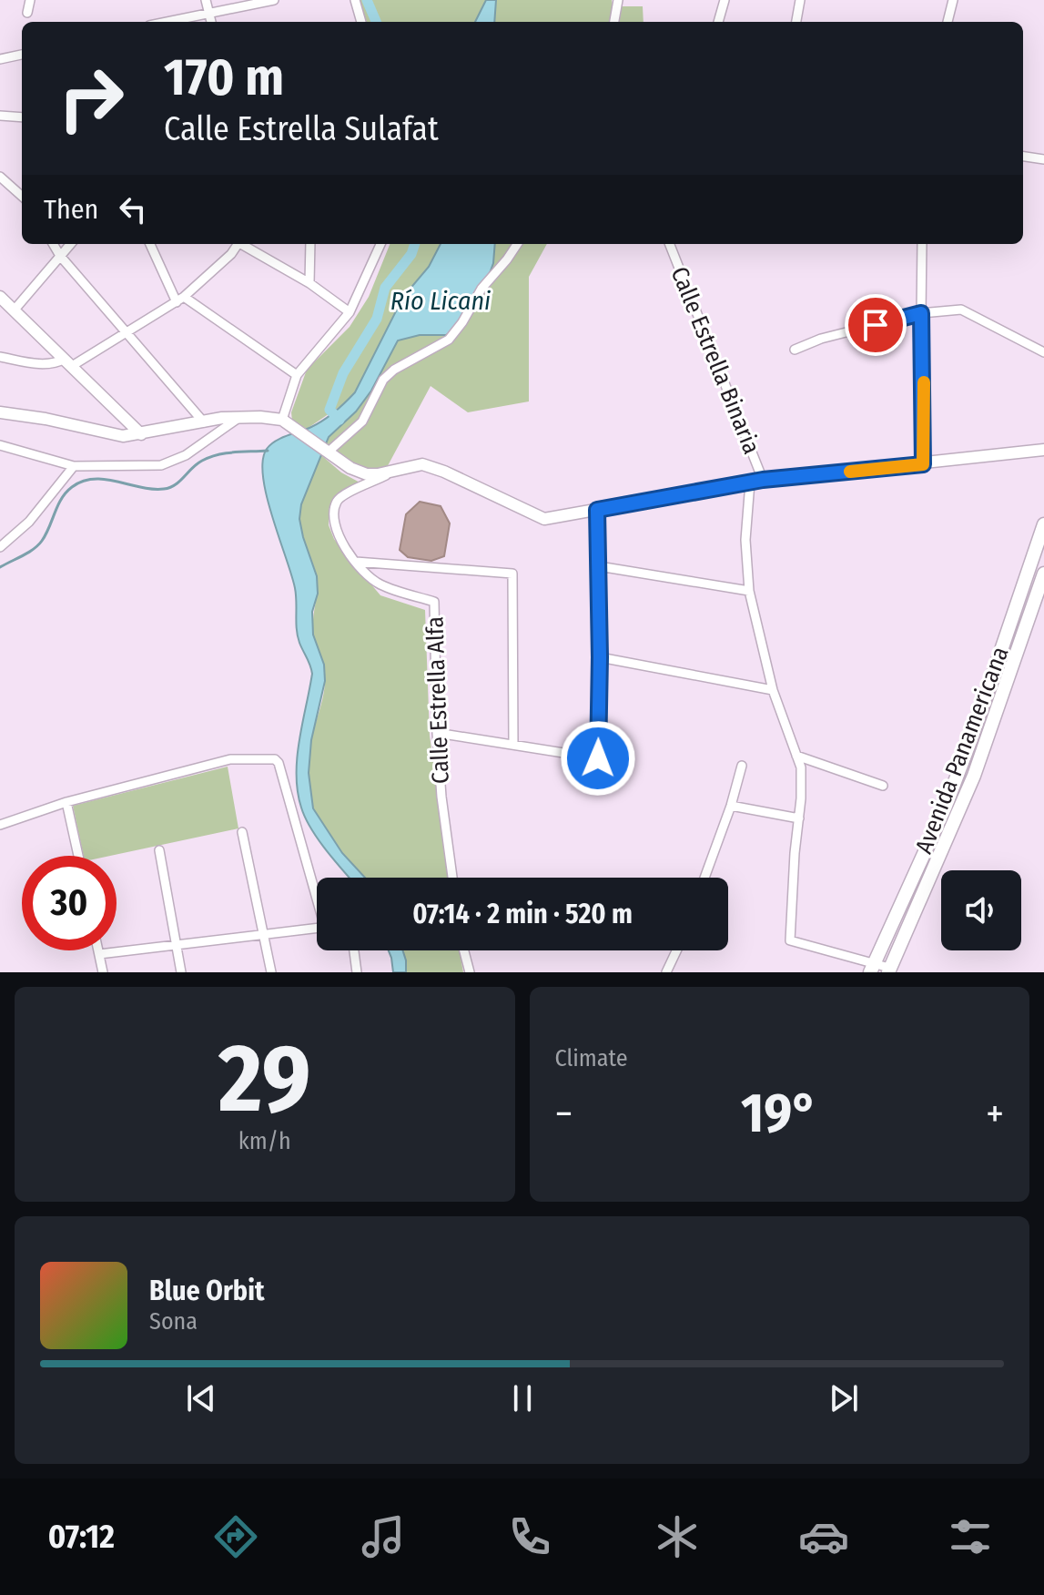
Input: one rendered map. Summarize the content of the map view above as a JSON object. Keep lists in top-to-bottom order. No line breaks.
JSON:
{"streets":{"main road":["Avenida Panamericana"],"street":["Calle Estrella Binaria","Calle Estrella Alfa"]},"crossings":[["Calle Estrella Binaria","Avenida Panamericana"]],"water":["Río Licani"],"page":{"turn":["170 m","Calle Estrella Sulafat"],"then":"Then","limit":"30","trip":"07:14 · 2 min · 520 m","tile":[["29","km/h"],"Climate"],"heat":["−","19°","+"],"song":["Blue Orbit","Sona"],"tabs":"07:12"}}
